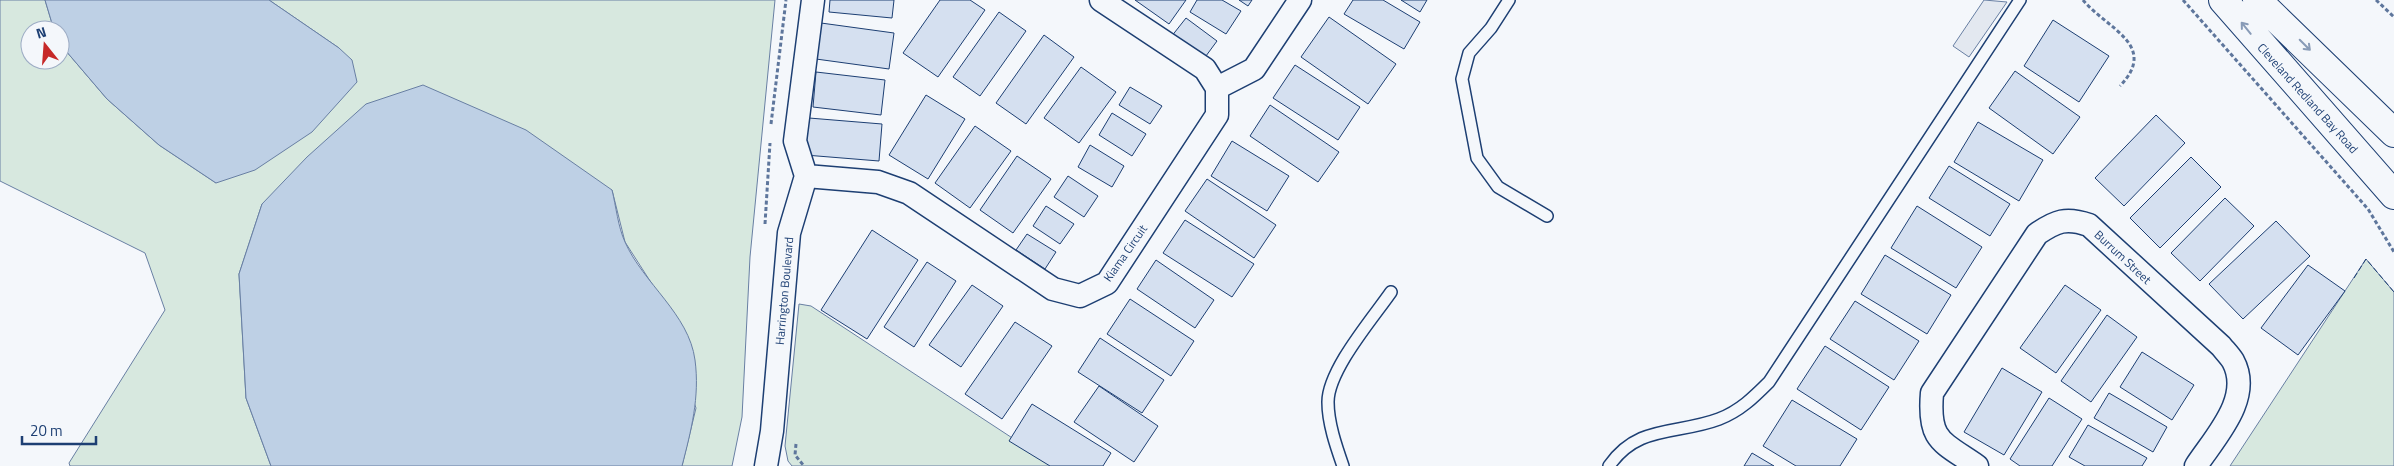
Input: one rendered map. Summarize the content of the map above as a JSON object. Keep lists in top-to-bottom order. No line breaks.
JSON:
{"streets":{"highway":["Cleveland Redland Bay Road"],"street":["Kiama Circuit","Burrum Street","Harrington Boulevard"]},"crossings":[["Kiama Circuit","Harrington Boulevard"]],"scale_bar":"20 m","north":"top"}
